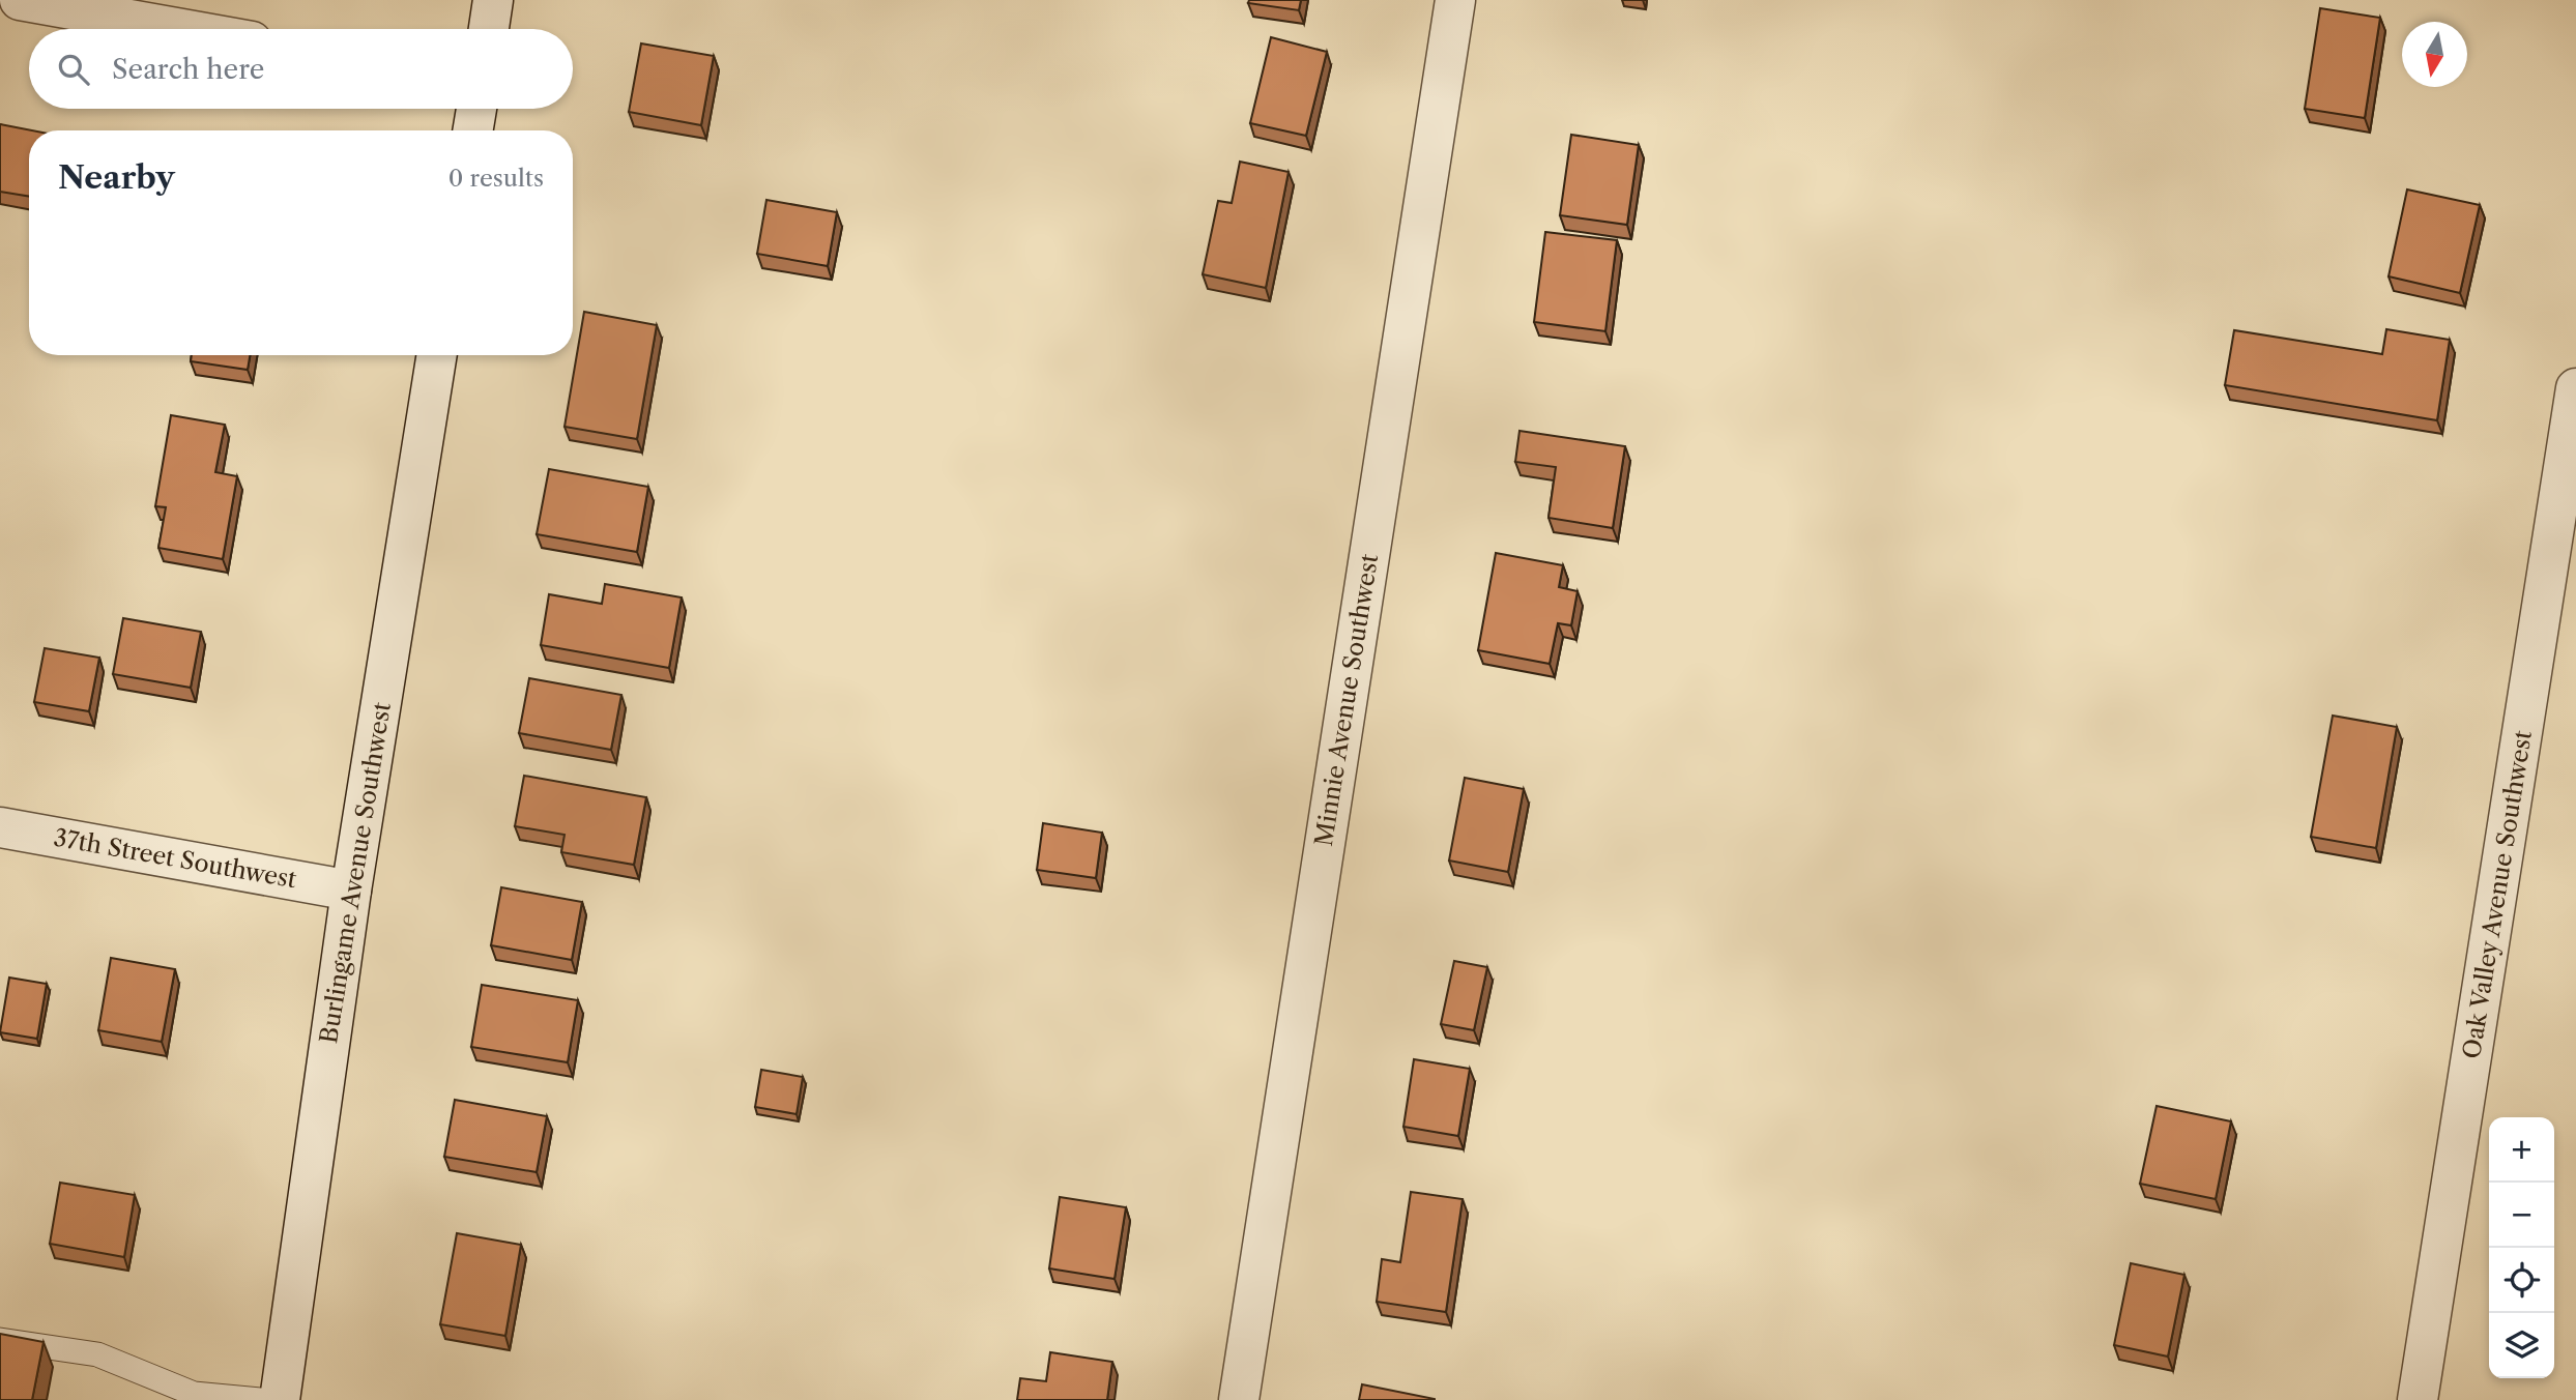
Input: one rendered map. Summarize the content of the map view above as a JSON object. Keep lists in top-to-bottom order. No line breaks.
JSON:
{"streets":{"street":["Minnie Avenue Southwest","37th Street Southwest","Burlingame Avenue Southwest","Oak Valley Avenue Southwest"]},"crossings":[["37th Street Southwest","Burlingame Avenue Southwest"]],"north":"bottom","page":{"search":"Search here","heading":["Nearby","0 results"],"map_buttons":["+","−"]}}
